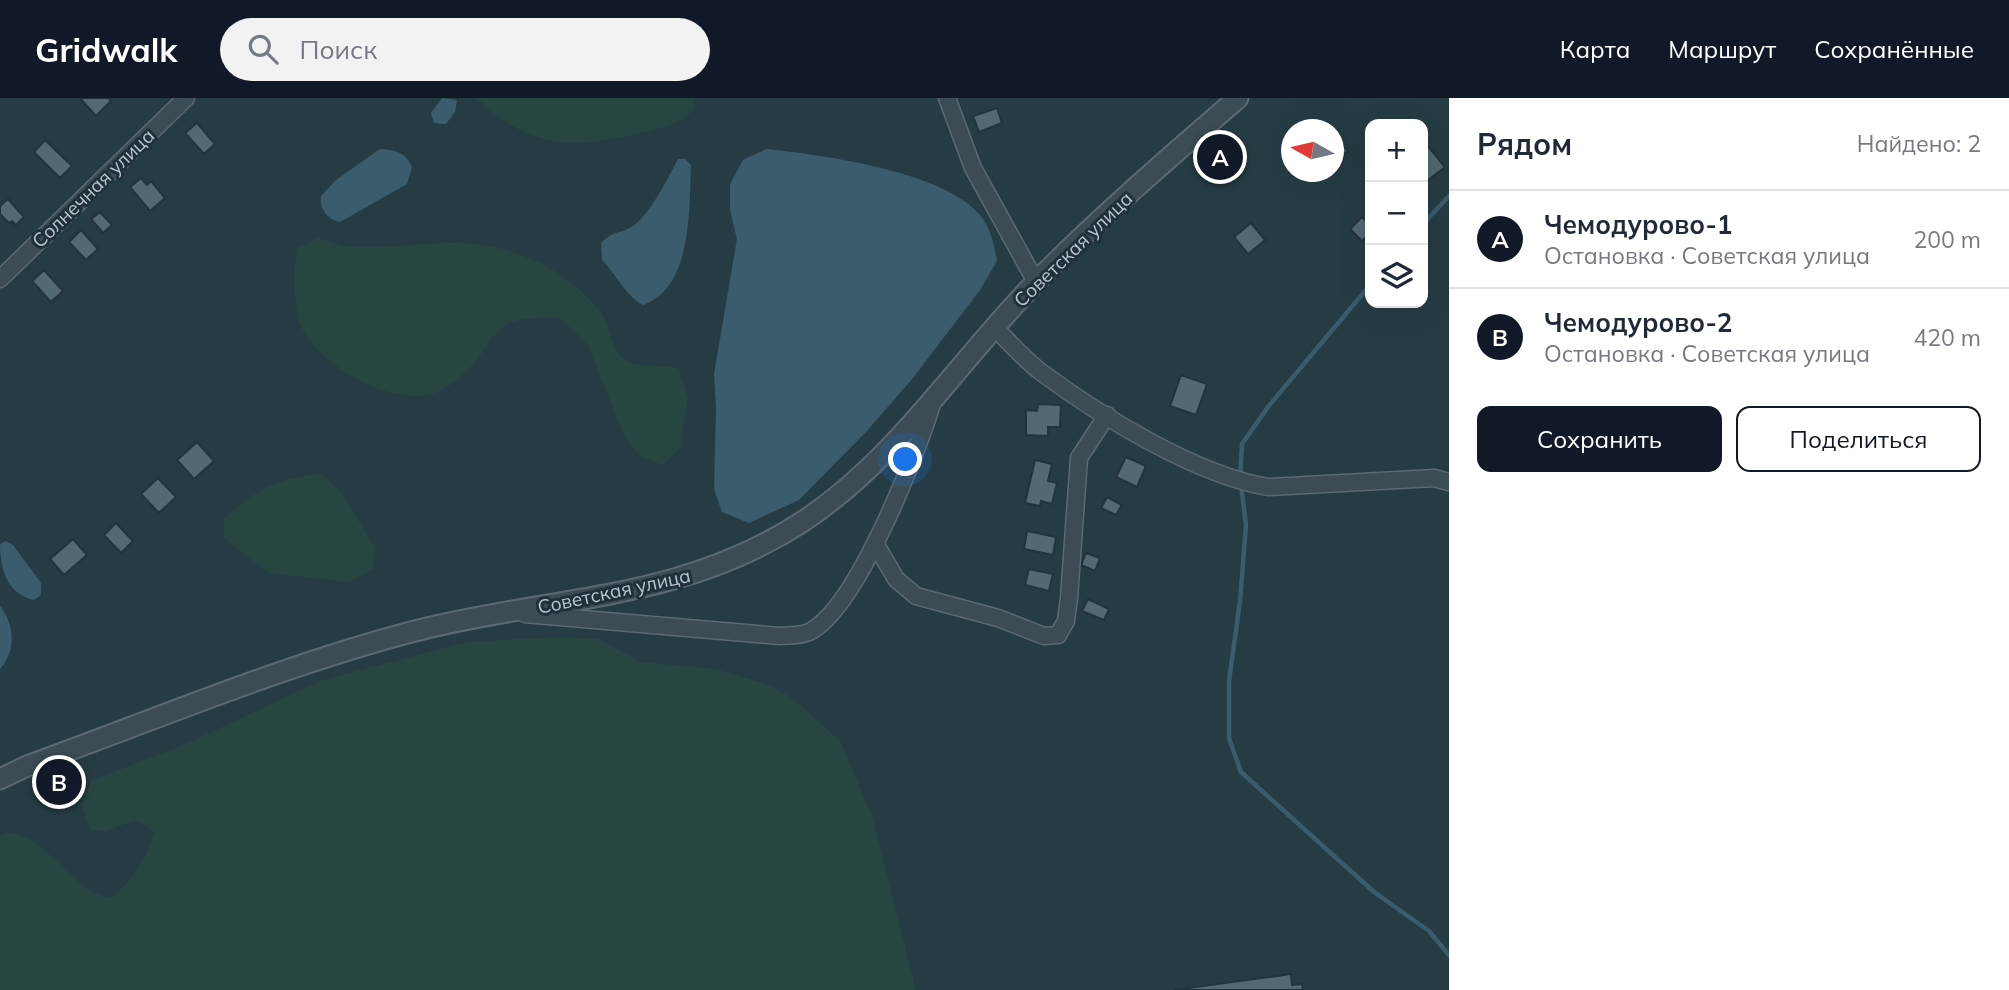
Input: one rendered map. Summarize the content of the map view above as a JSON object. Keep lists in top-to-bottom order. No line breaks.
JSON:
{"streets":{"street":["Солнечная улица","Советская улица"]},"north":"left","page":{"header":"Gridwalk","search":"Поиск","nav":["Карта","Маршрут","Сохранённые"],"heading":["Рядом","Найдено: 2"],"map_buttons":["+","−"],"pins":["A","B"],"list":[{"mark":"A","name":"Чемодурово-1","note":"Остановка · Советская улица","value":"200 m"},{"mark":"B","name":"Чемодурово-2","note":"Остановка · Советская улица","value":"420 m"}],"buttons":["Сохранить","Поделиться"]}}
